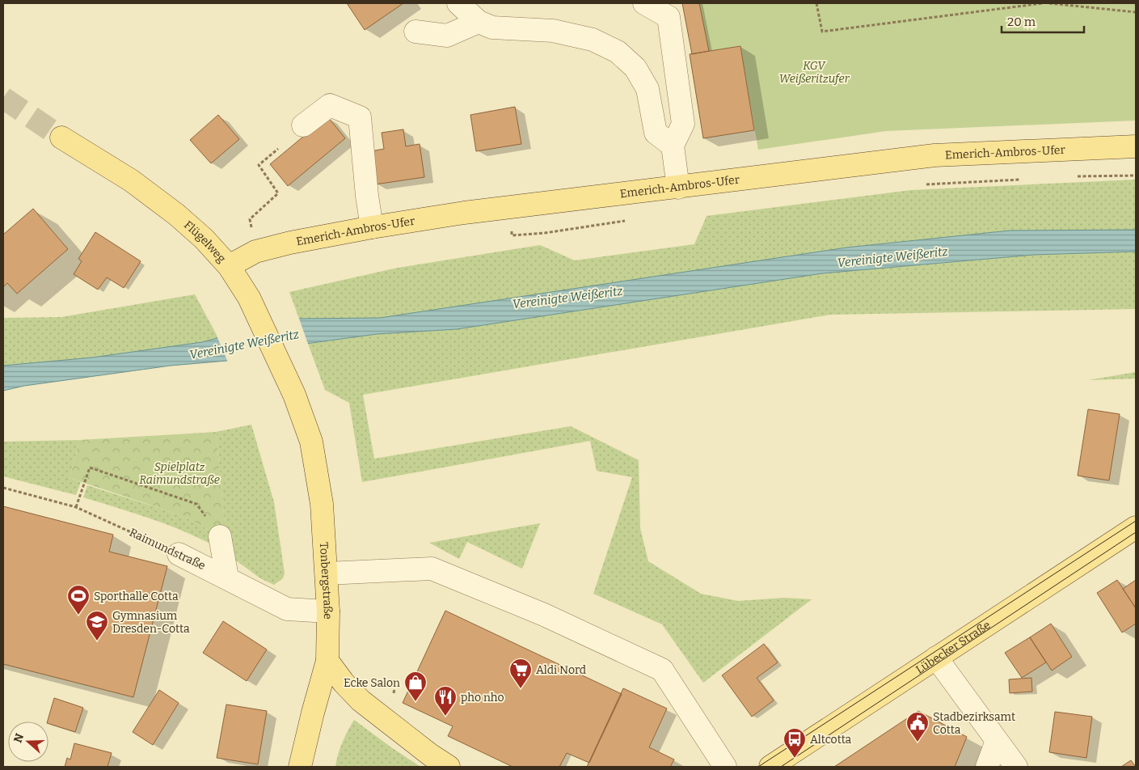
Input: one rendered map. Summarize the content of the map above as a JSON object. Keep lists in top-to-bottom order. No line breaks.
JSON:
{"streets":{"main road":["Emerich-Ambros-Ufer","Flügelweg","Tonbergstraße","Lübecker Straße"],"street":["Raimundstraße"]},"crossings":[["Emerich-Ambros-Ufer","Flügelweg"],["Flügelweg","Tonbergstraße"],["Raimundstraße","Tonbergstraße"]],"water":["Vereinigte Weißeritz"],"parks":["KGV Weißeritzufer","Spielplatz Raimundstraße"],"places":{"sports":["Sporthalle Cotta"],"school or university":["Gymnasium Dresden-Cotta"],"supermarket":["Aldi Nord"],"shop":["Ecke Salon"],"restaurant":["pho nho"],"public building":["Stadbezirksamt Cotta"],"bus stop":["Altcotta"]},"scale_bar":"20 m","north":"left"}
